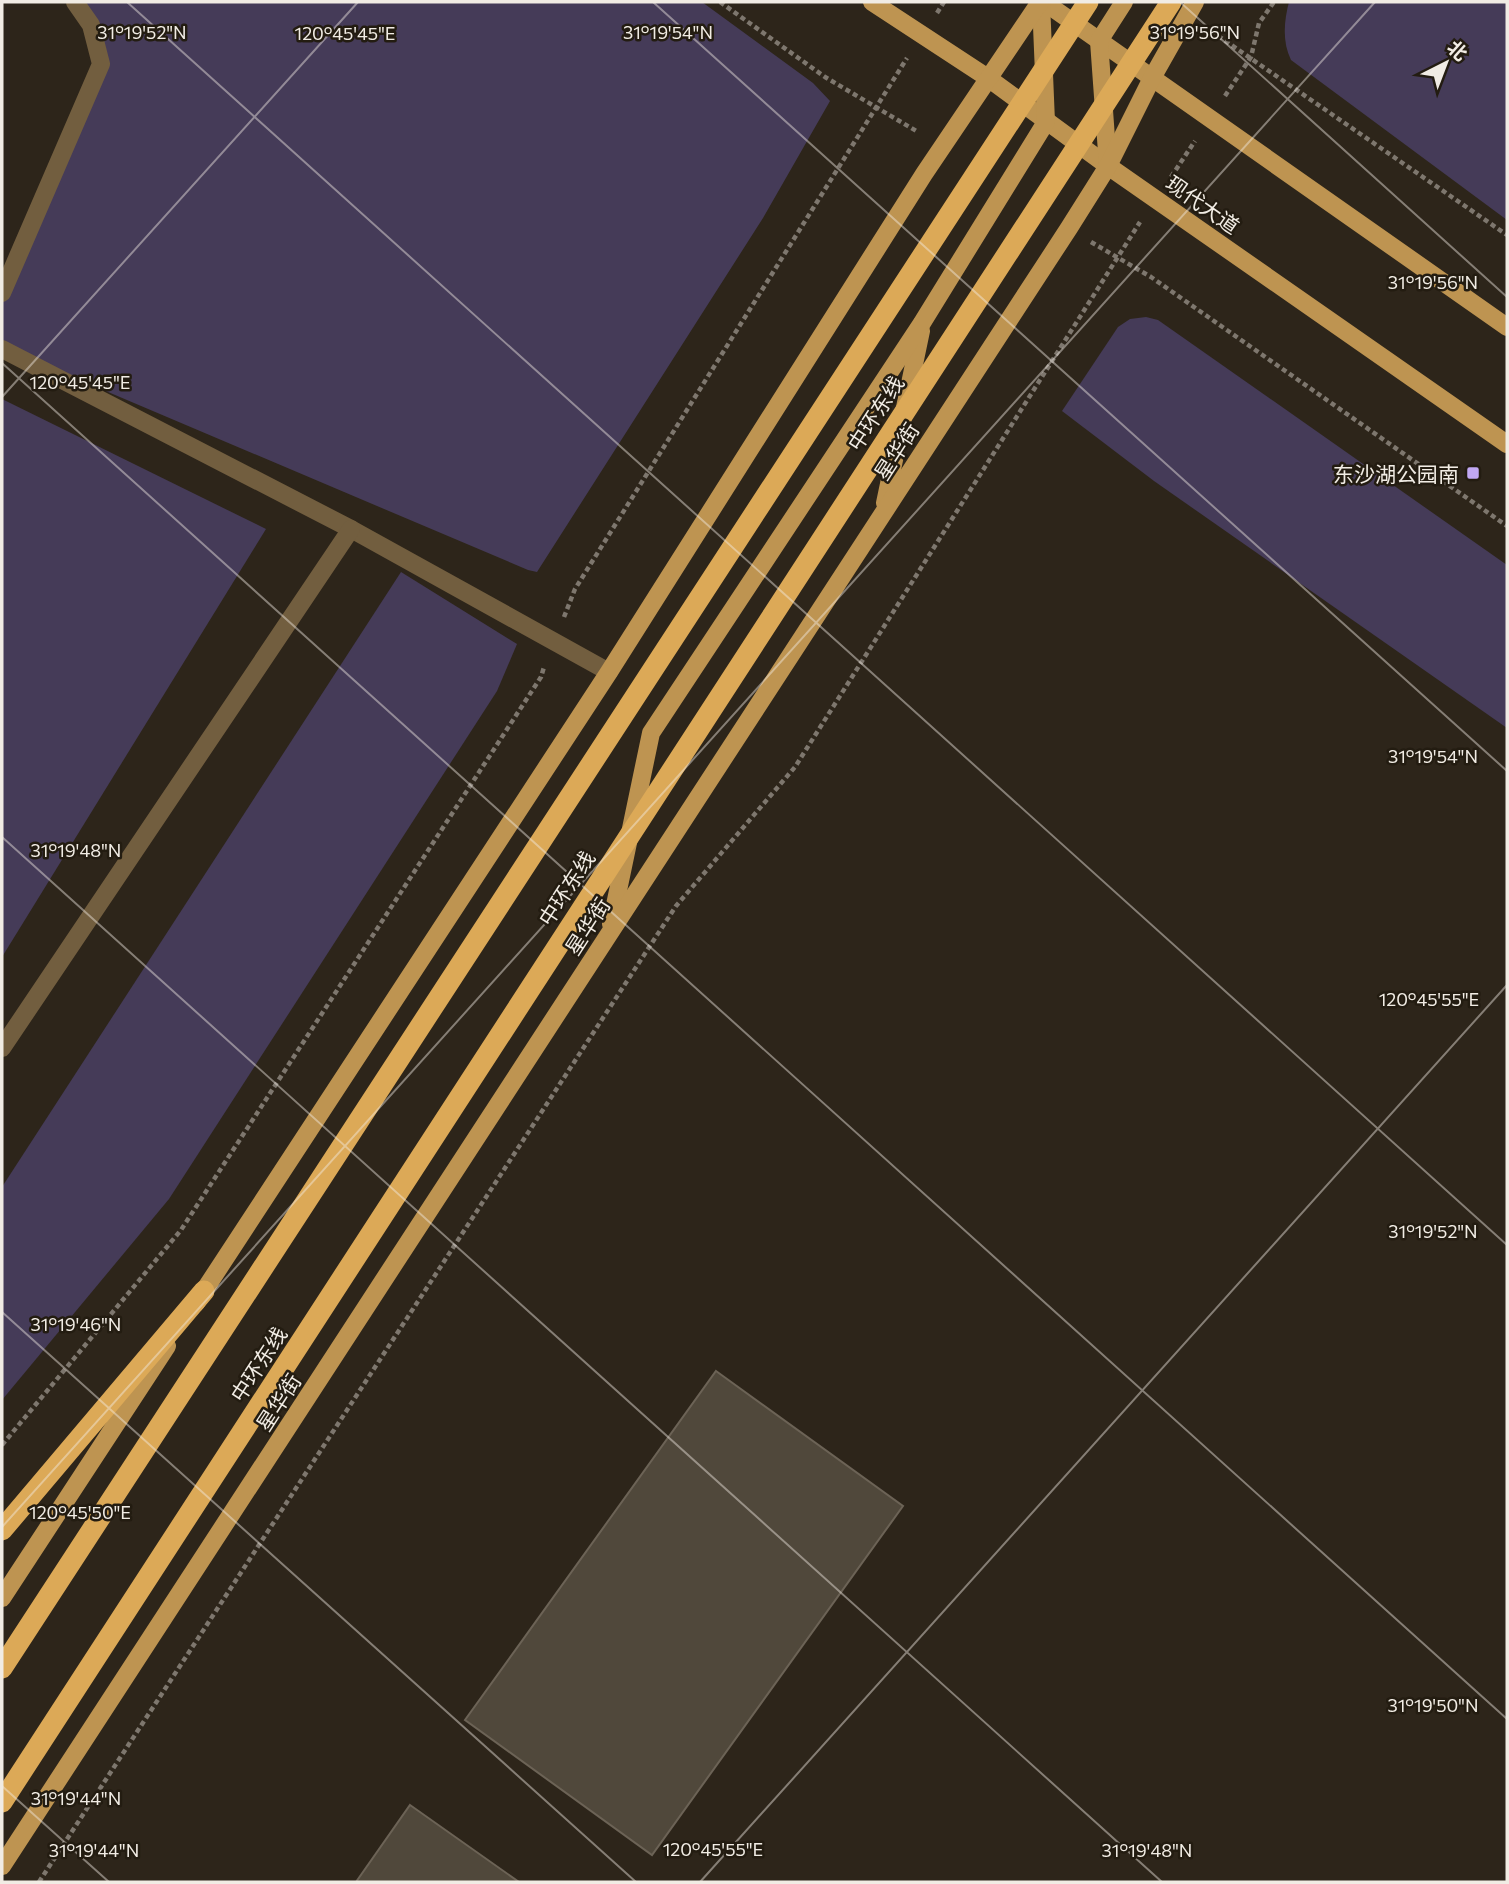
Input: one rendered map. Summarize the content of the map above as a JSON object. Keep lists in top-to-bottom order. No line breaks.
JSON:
{"streets":{"highway":["中环东线"],"main road":["现代大道","星华街"]},"crossings":[["现代大道","星华街"],["中环东线","星华街"]],"places":{"transit":["东沙湖公园南"]},"north":"top right","coordinates":["31°19'52\"N","31°19'54\"N","31°19'56\"N","120°45'45\"E","31°19'48\"N","120°45'55\"E","31°19'46\"N","120°45'50\"E","31°19'50\"N","31°19'44\"N"]}
